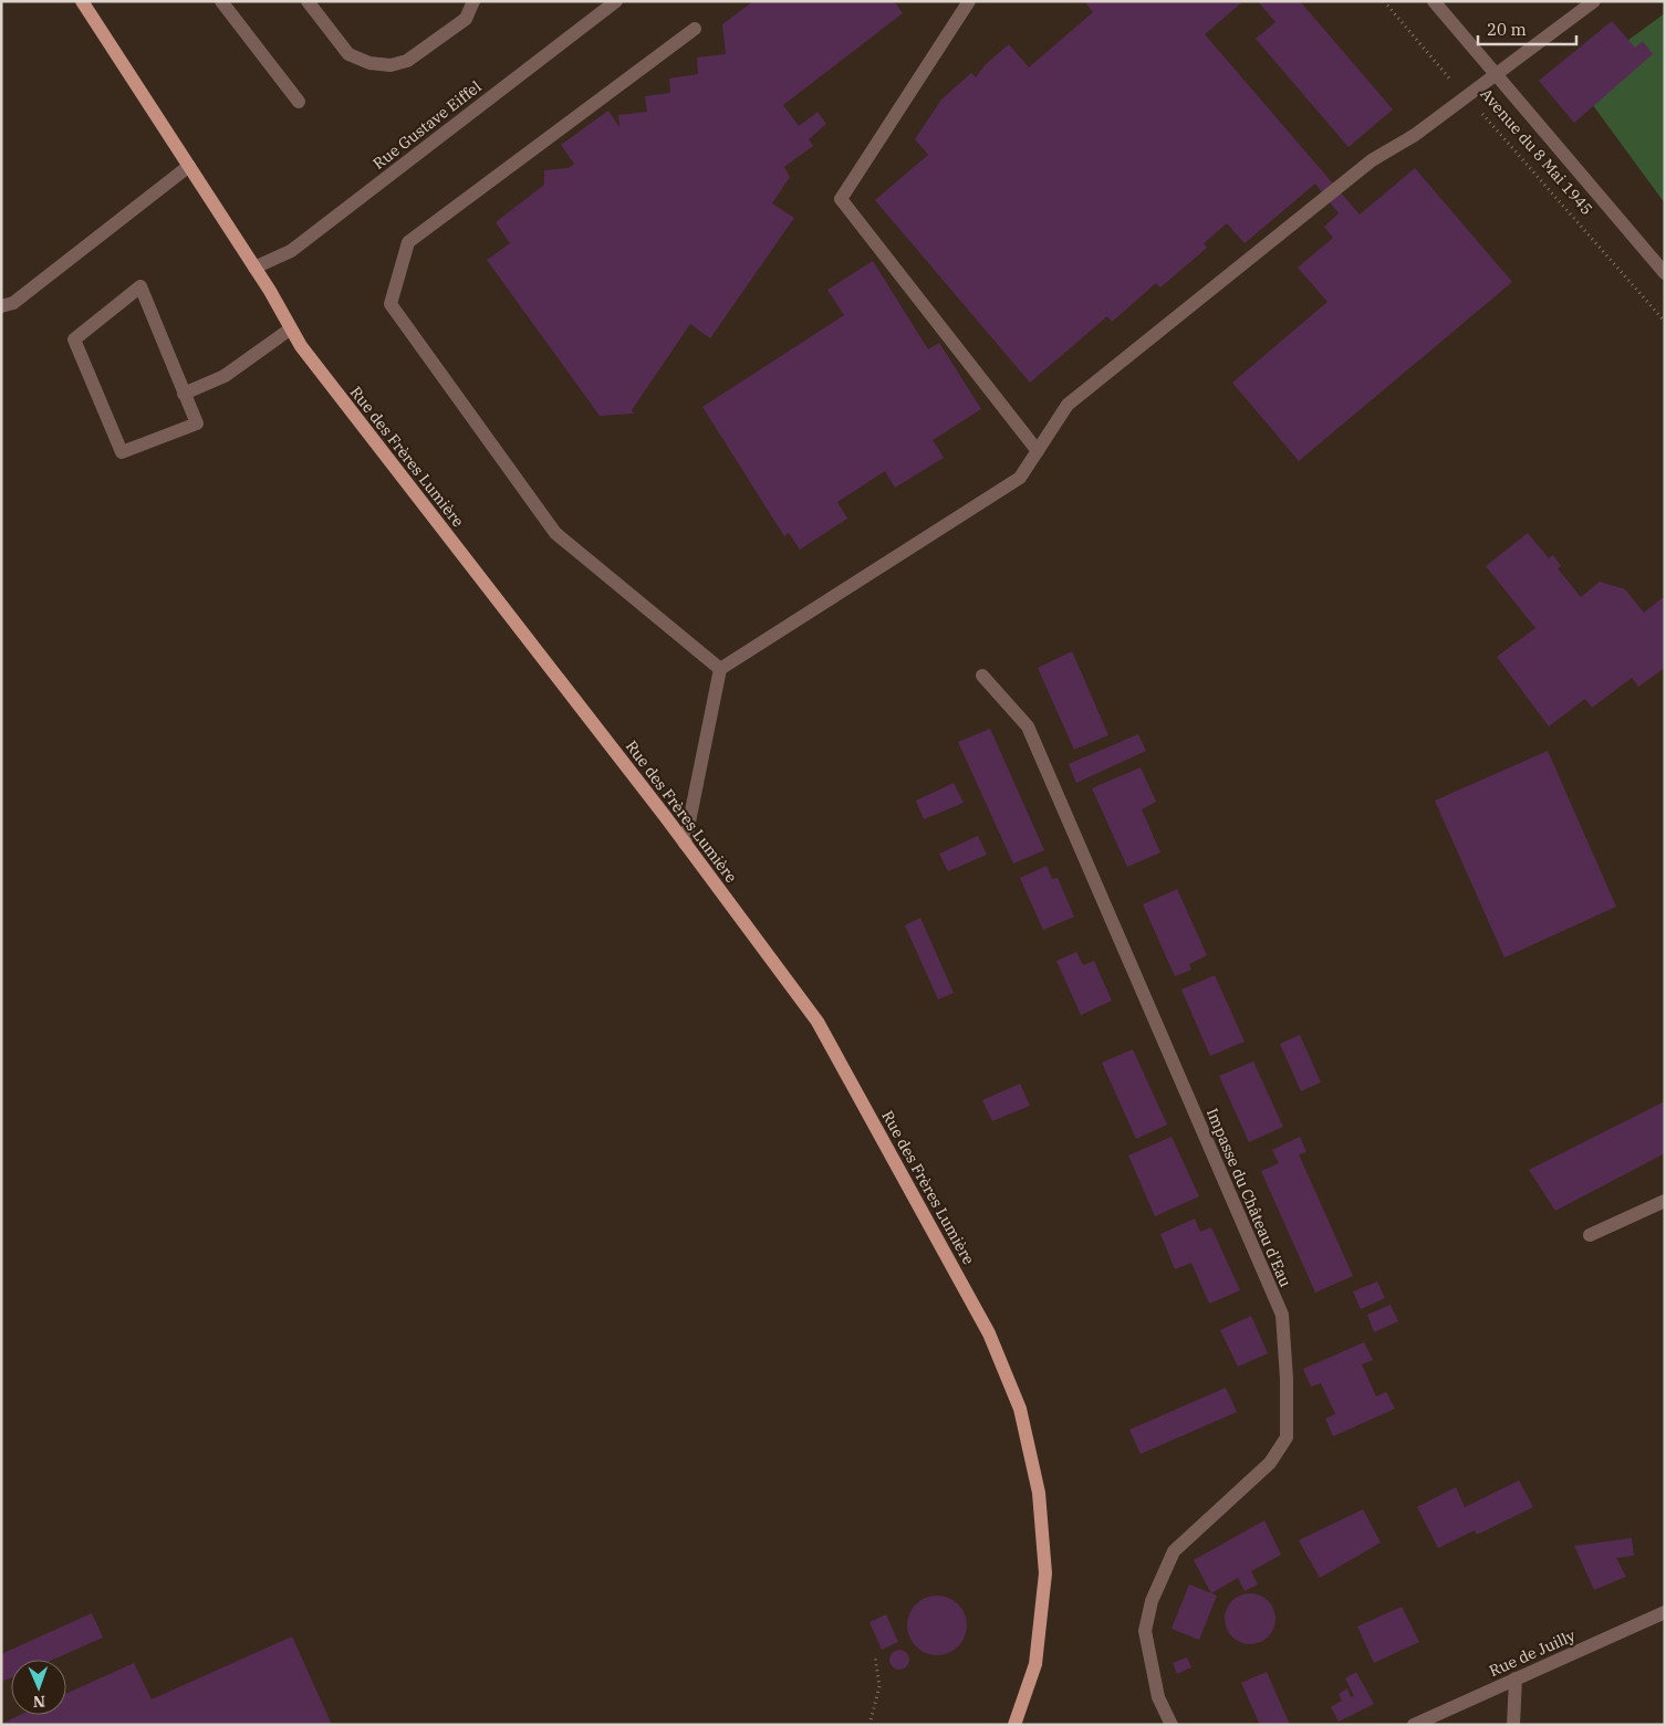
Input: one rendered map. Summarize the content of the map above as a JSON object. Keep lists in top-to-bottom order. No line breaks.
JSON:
{"streets":{"main road":["Rue des Frères Lumière"],"street":["Rue Gustave Eiffel","Avenue du 8 Mai 1945","Impasse du Château d'Eau","Rue de Juilly"]},"crossings":[["Rue Gustave Eiffel","Rue des Frères Lumière"]],"scale_bar":"20 m","north":"bottom"}
